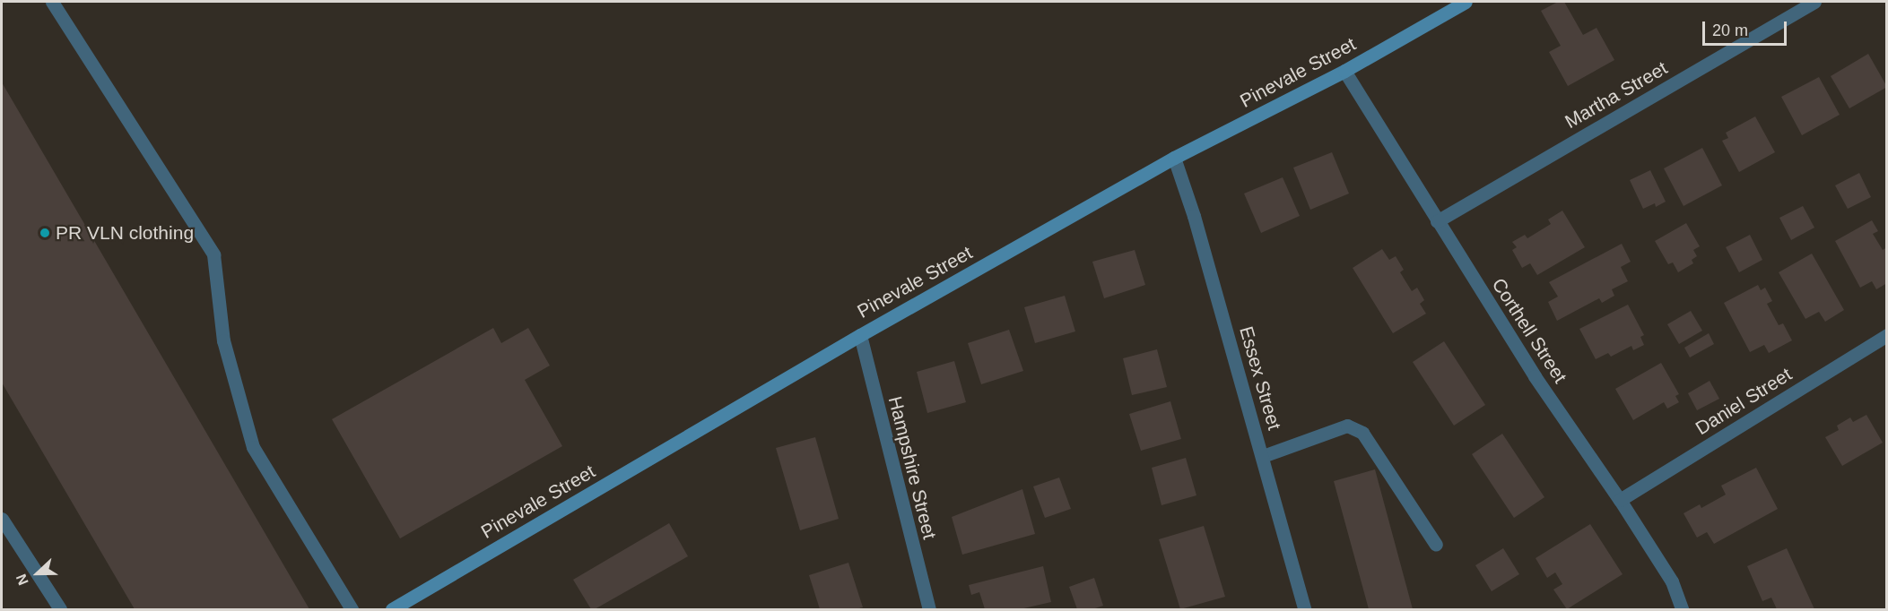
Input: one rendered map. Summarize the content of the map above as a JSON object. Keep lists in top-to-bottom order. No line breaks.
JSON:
{"streets":{"street":["Pinevale Street","Martha Street","Corthell Street","Essex Street","Daniel Street","Hampshire Street"]},"crossings":[["Pinevale Street","Corthell Street"],["Pinevale Street","Essex Street"],["Pinevale Street","Hampshire Street"],["Martha Street","Corthell Street"],["Corthell Street","Daniel Street"]],"places":["PR VLN clothing"],"scale_bar":"20 m","north":"left"}
